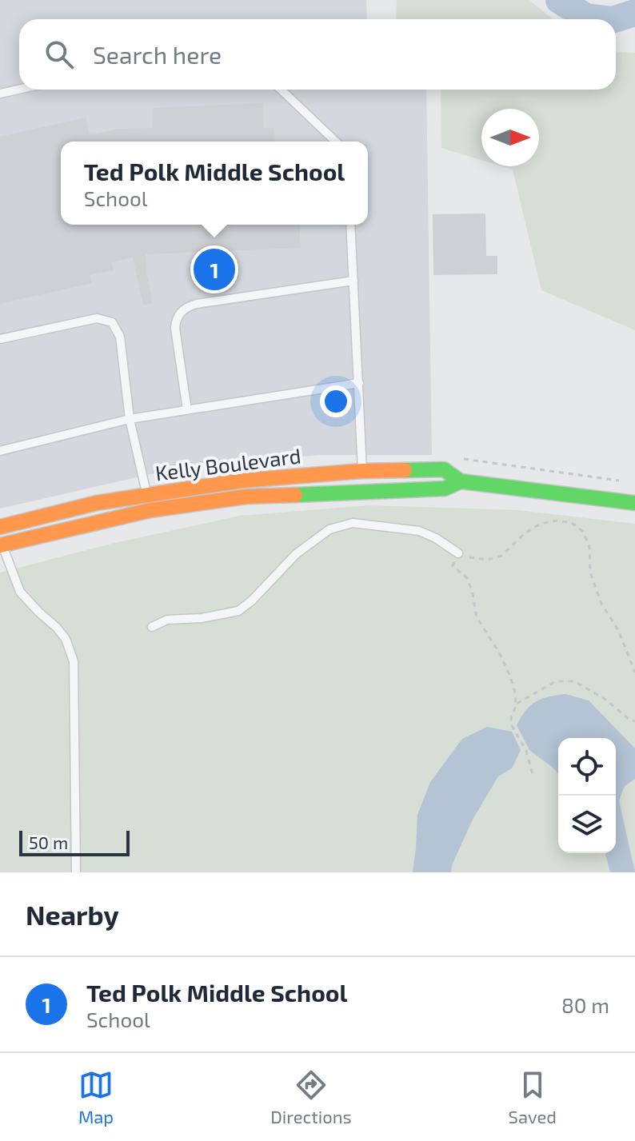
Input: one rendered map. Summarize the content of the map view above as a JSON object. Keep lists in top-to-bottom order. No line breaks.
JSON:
{"streets":{"street":["Kelly Boulevard"]},"scale_bar":"50 m","north":"right","page":{"search":"Search here","popup":["Ted Polk Middle School","School"],"pins":"1","scale":"50 m","heading":"Nearby","list":[{"mark":"1","name":"Ted Polk Middle School","note":"School","value":"80 m"}],"nav":["Map","Directions","Saved"]}}
